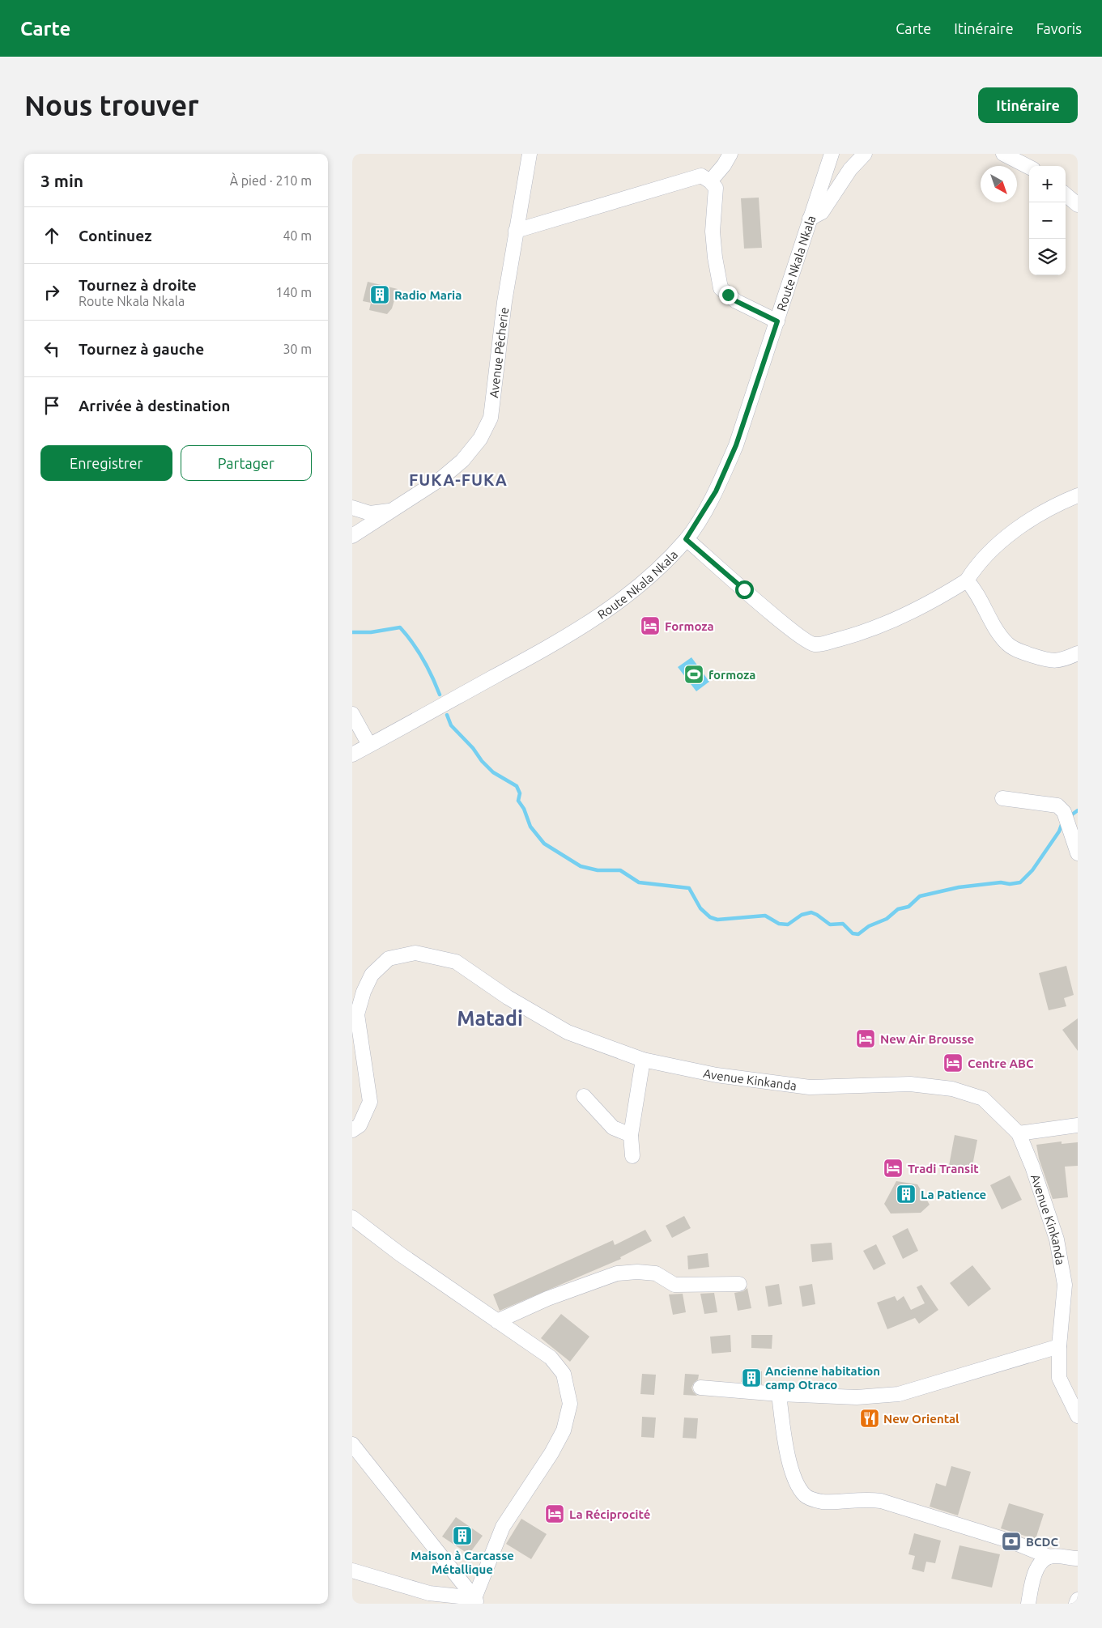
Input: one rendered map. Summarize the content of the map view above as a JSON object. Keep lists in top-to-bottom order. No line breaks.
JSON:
{"streets":{"street":["Route Nkala Nkala","Avenue Pêcherie","Avenue Kinkanda"]},"districts":["FUKA-FUKA","Matadi"],"places":{"building":["Radio Maria","La Patience","Ancienne habitation camp Otraco","Maison à Carcasse Métallique"],"hotel":["Formoza","New Air Brousse","Centre ABC","Tradi Transit","La Réciprocité"],"sports":["formoza"],"restaurant":["New Oriental"],"bank":["BCDC"]},"north":"bottom right","page":{"header":"Carte","nav":["Carte","Itinéraire","Favoris"],"buttons":["Itinéraire",["Enregistrer","Partager"]],"title":"Nous trouver","heading":["3 min","À pied · 210 m"],"map_buttons":["+","−"],"list":[["Continuez","40 m"],["Tournez à droite","Route Nkala Nkala","140 m"],["Tournez à gauche","30 m"],"Arrivée à destination"]}}
